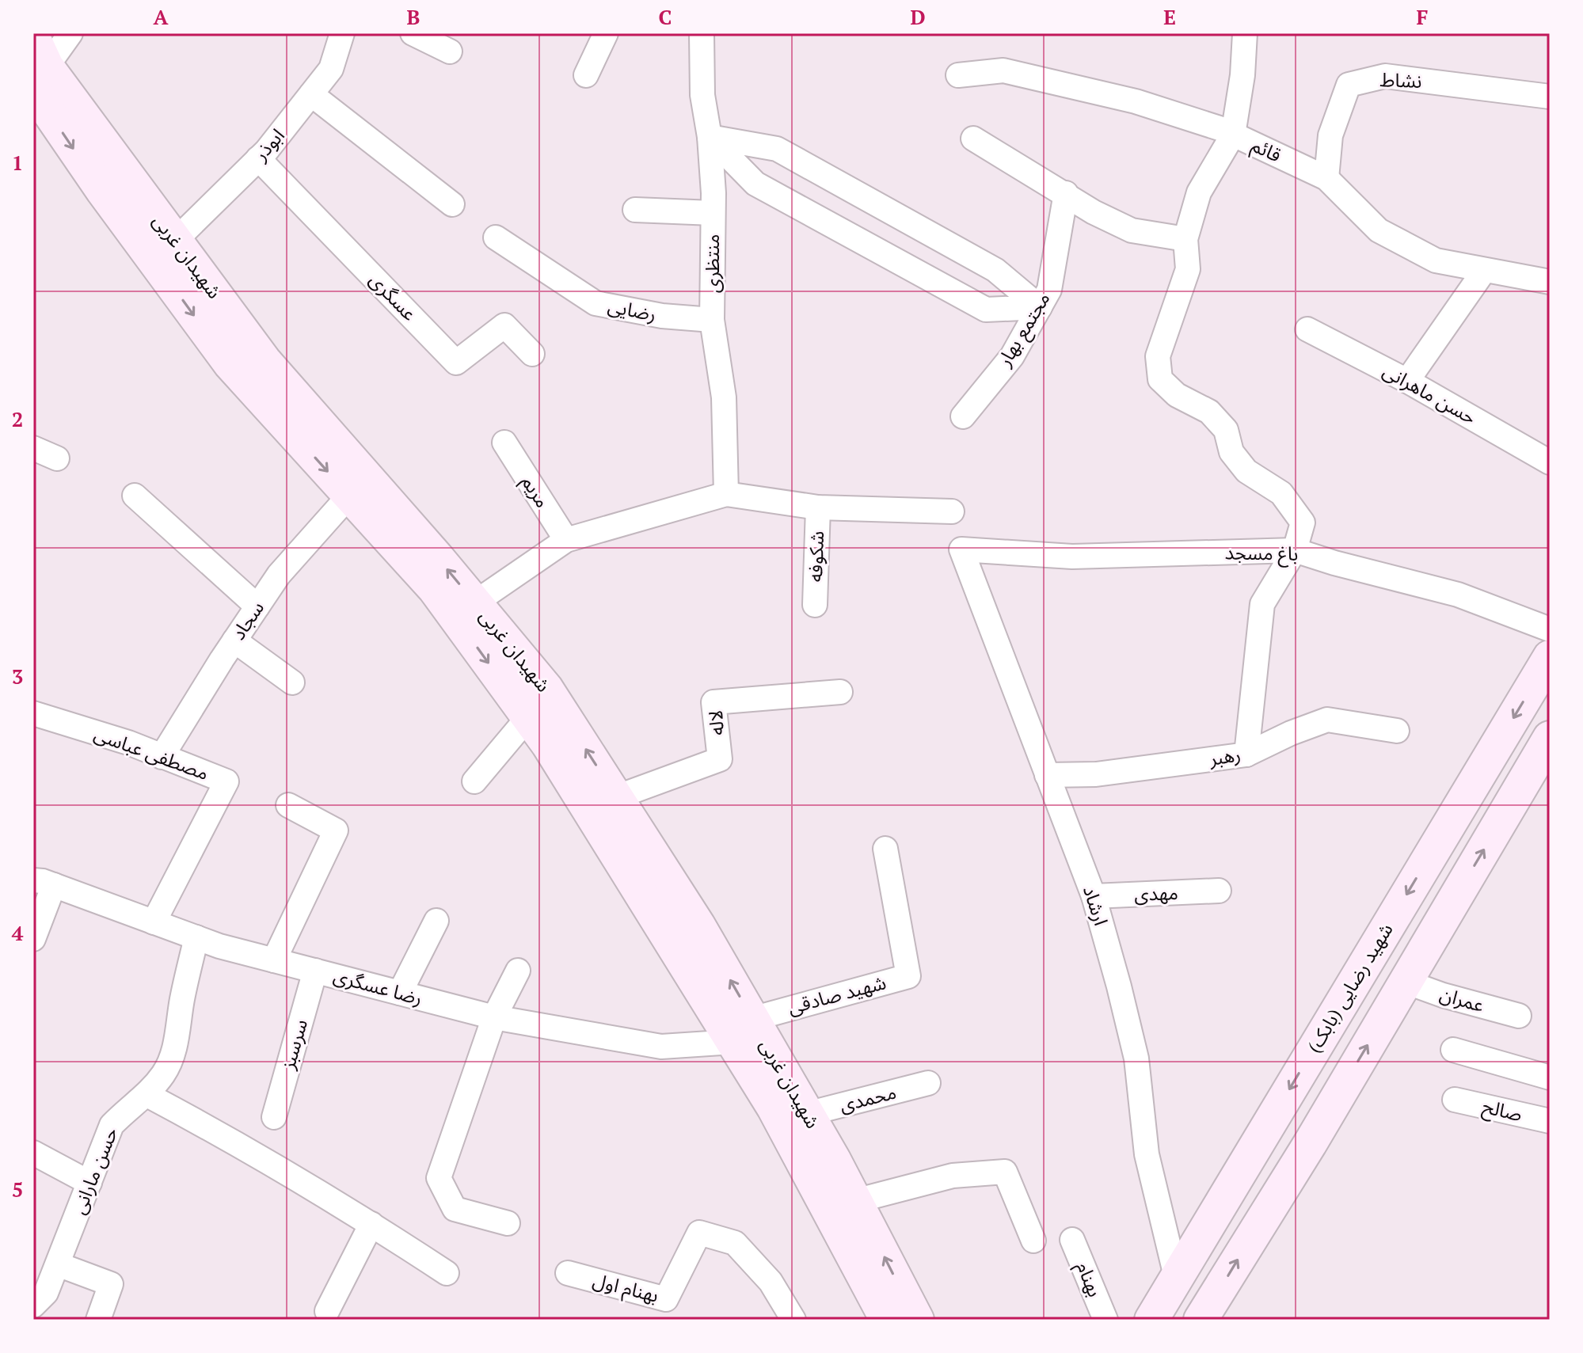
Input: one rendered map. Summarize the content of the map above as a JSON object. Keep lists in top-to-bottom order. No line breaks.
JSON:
{"streets":{"main road":["شهیدان غربی","شهید رضایی (بابک)"],"street":["نشاط","ابوذر","قائم","منتظری","عسگری","رضایی","مجتمع بهار","حسن ماهرانی","مریم","باغ مسجد","شکوفه","سجاد","لاله","مصطفی عباسی","رهبر","مهدی","ارشاد","رضا عسگری","شهید صادقی","عمران","سرسبز","محمدی","صالح","حسن مارانی","بهنام","بهنام اول"]},"crossings":[["نشاط","قائم"],["ابوذر","شهیدان غربی"],["ابوذر","عسگری"],["شهیدان غربی","سجاد"],["شهیدان غربی","لاله"],["شهیدان غربی","رضا عسگری"],["شهیدان غربی","شهید صادقی"],["شهیدان غربی","محمدی"],["منتظری","رضایی"],["باغ مسجد","ارشاد"],["سجاد","مصطفی عباسی"],["مصطفی عباسی","رضا عسگری"],["رهبر","ارشاد"],["مهدی","ارشاد"],["ارشاد","شهید رضایی (بابک)"],["رضا عسگری","شهید صادقی"],["رضا عسگری","سرسبز"],["رضا عسگری","حسن مارانی"]],"grid":{"columns":["A","B","C","D","E","F"],"rows":["1","2","3","4","5"]}}
